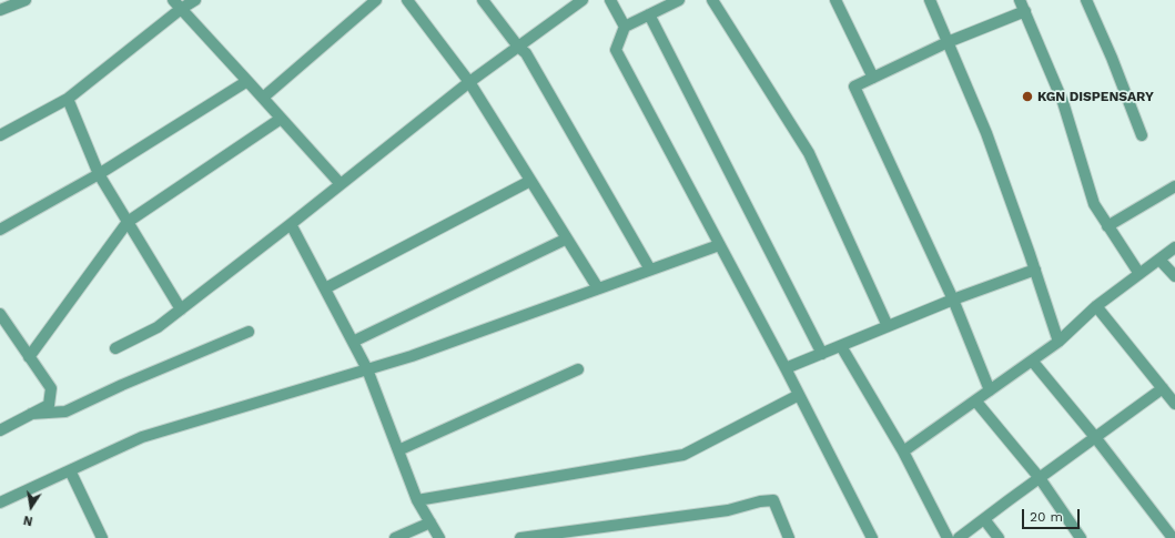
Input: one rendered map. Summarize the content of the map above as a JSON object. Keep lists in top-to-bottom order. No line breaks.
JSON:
{"places":["KGN DISPENSARY"],"scale_bar":"20 m","north":"bottom"}
